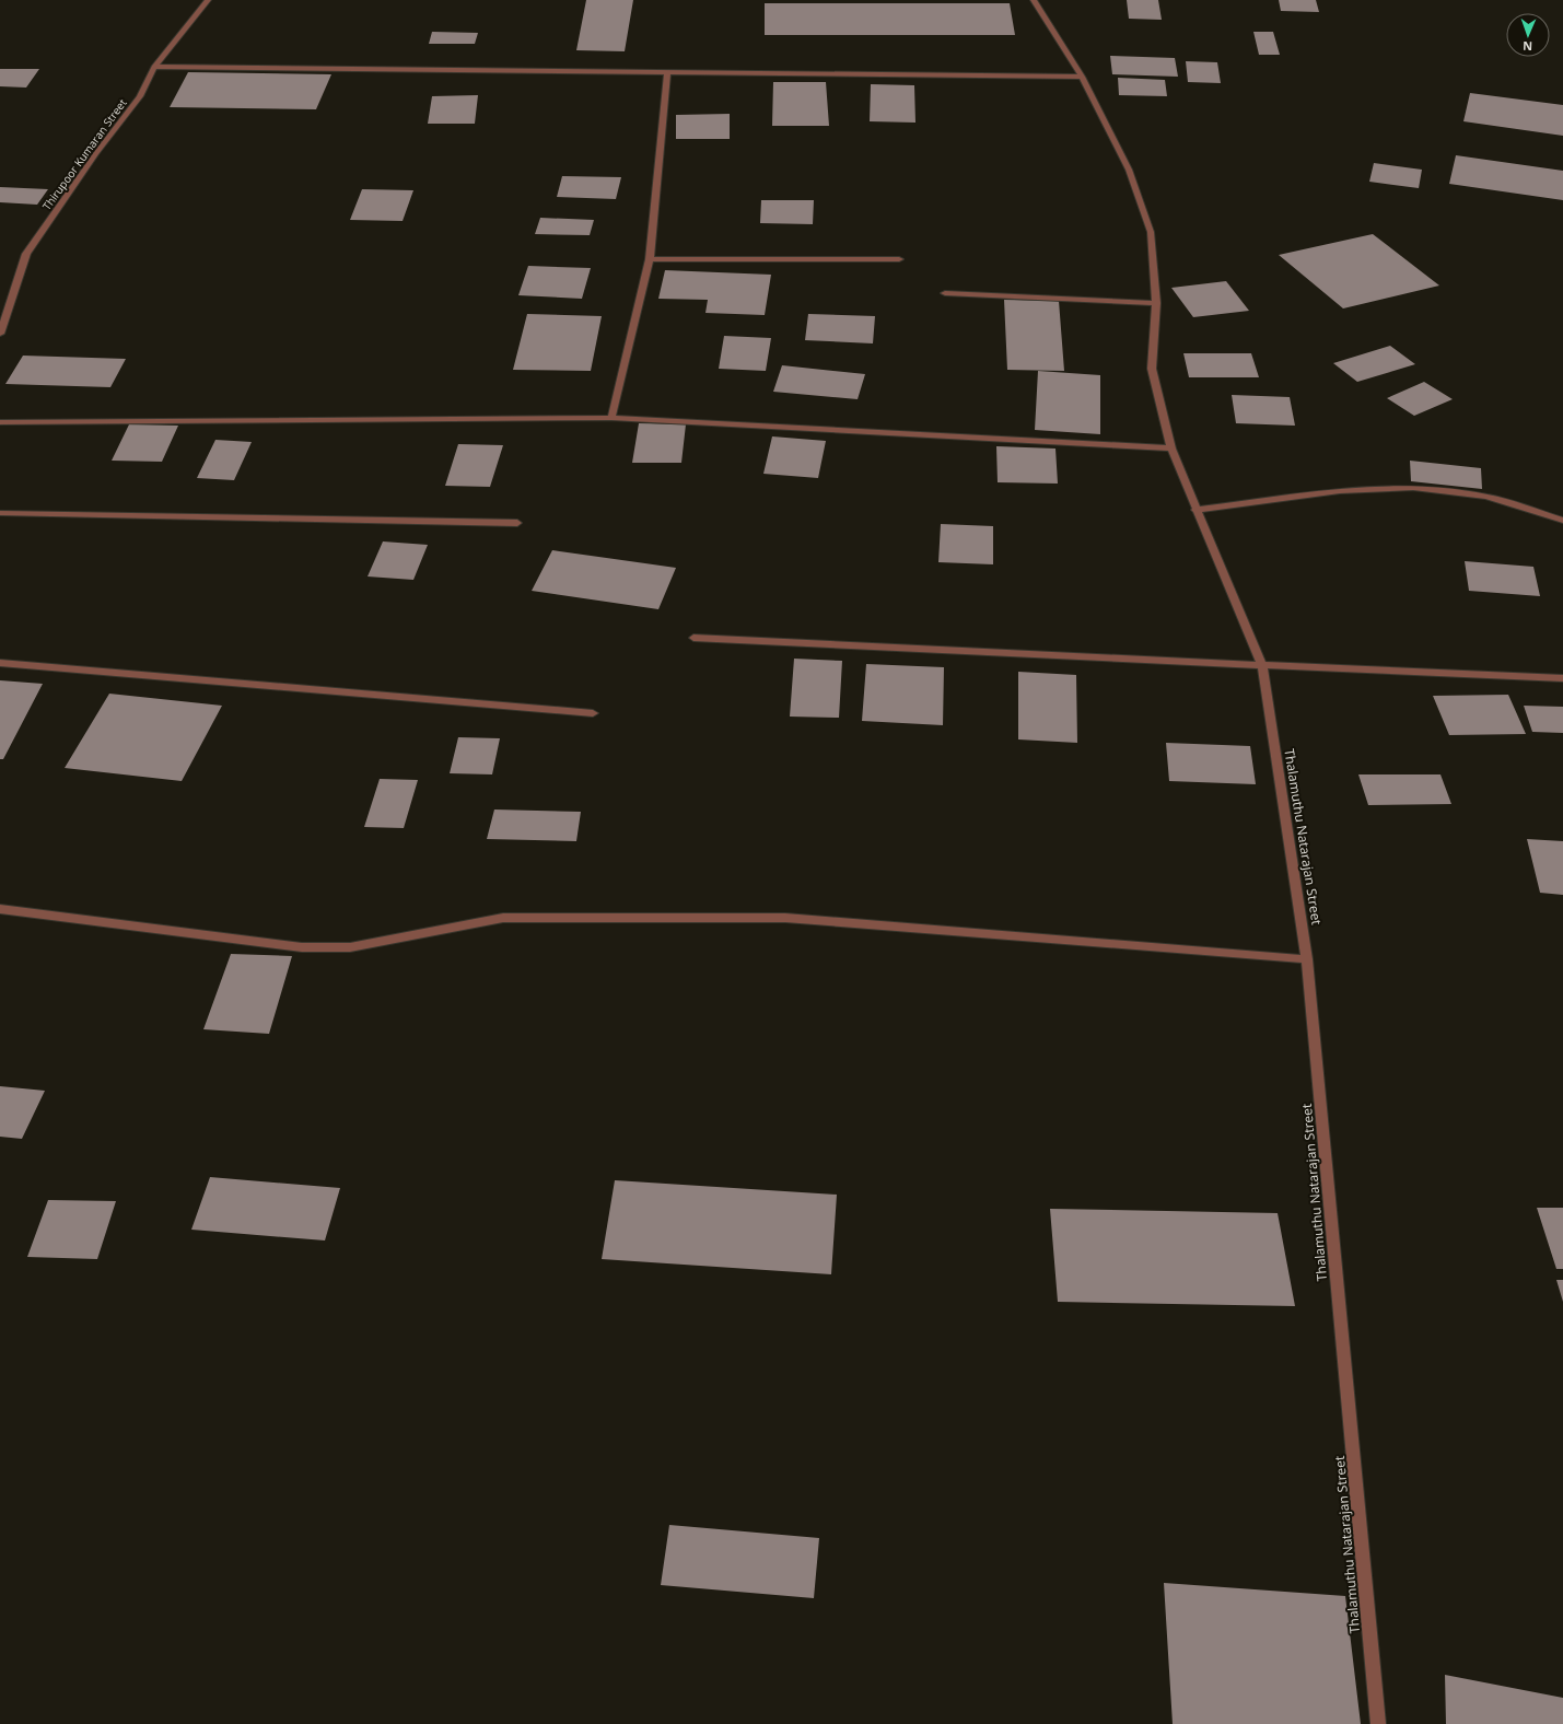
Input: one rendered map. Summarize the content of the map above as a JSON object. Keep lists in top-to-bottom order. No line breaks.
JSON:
{"streets":{"street":["Thirupoor Kumaran Street","Thalamuthu Natarajan Street"]},"north":"bottom"}
